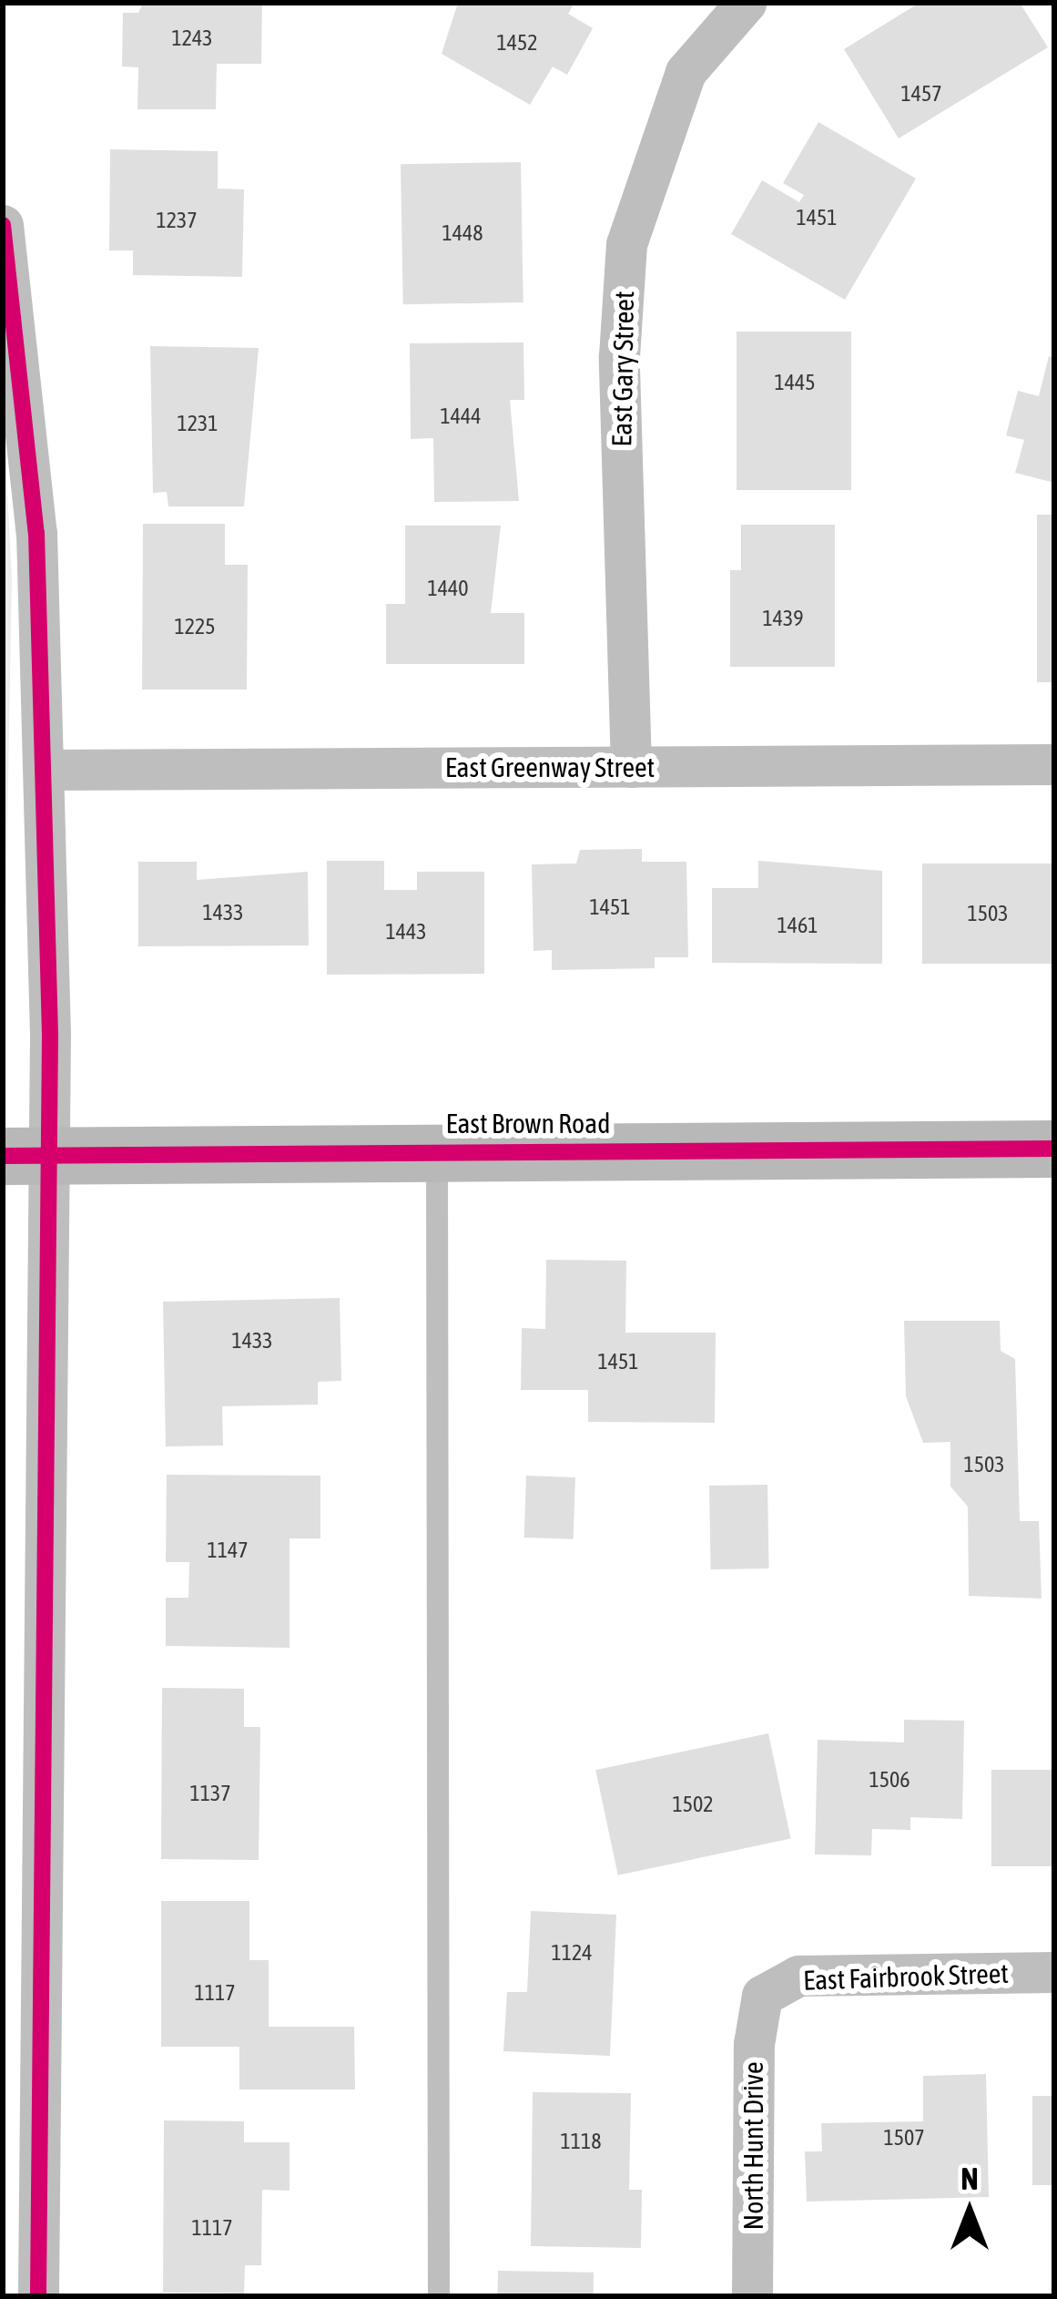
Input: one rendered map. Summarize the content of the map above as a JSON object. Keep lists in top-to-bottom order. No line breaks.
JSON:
{"streets":{"main road":["East Brown Road"],"street":["East Gary Street","East Greenway Street","East Fairbrook Street","North Hunt Drive"]},"crossings":[["East Gary Street","East Greenway Street"],["East Fairbrook Street","North Hunt Drive"]],"house_numbers":["1243","1452","1457","1451","1237","1448","1445","1444","1231","1440","1439","1225","1451","1433","1503","1461","1443","1433","1451","1503","1147","1506","1137","1502","1124","1117","1507","1118","1117"],"north":"top"}
